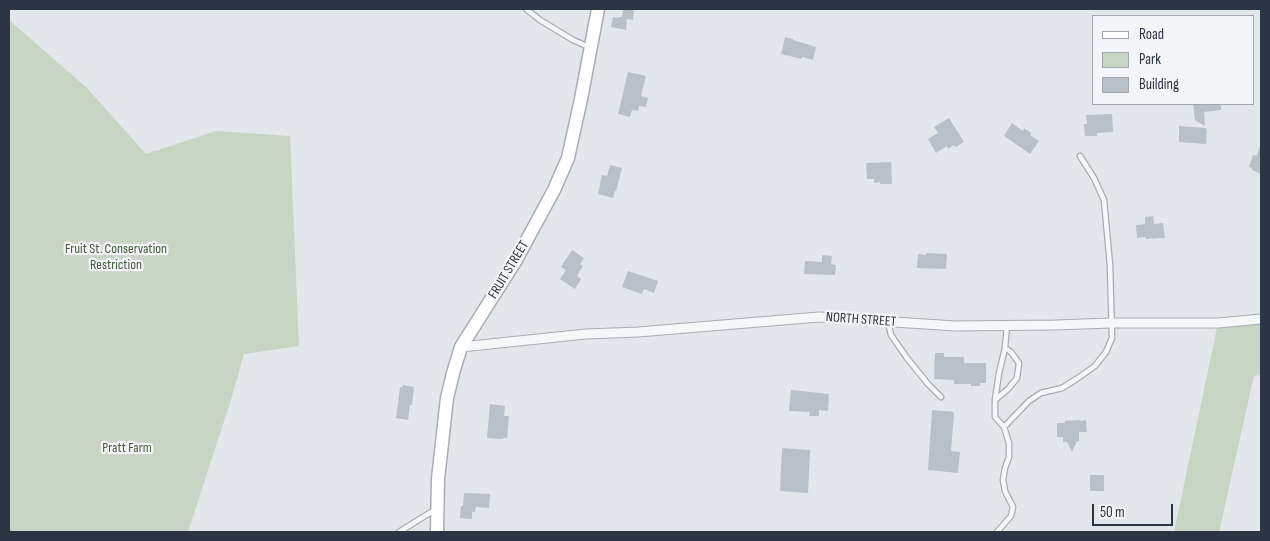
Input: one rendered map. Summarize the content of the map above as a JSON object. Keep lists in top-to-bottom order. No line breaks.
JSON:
{"streets":{"street":["FRUIT STREET","NORTH STREET"]},"crossings":[["FRUIT STREET","NORTH STREET"]],"parks":["Fruit St. Conservation Restriction","Pratt Farm"],"legend":["Road","Park","Building"],"scale_bar":"50 m"}
